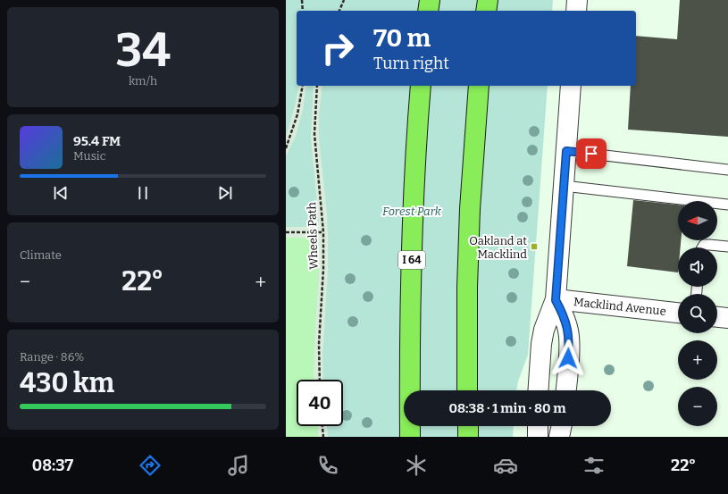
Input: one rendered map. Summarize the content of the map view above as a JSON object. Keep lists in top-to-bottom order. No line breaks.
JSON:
{"streets":{"highway":["I 64"],"street":["Macklind Avenue"],"path":["Wheels Path"]},"parks":["Forest Park"],"places":{"transit":["Oakland at Macklind"]},"north":"left","page":{"tile":[["34","km/h"],"Climate",["Range · 86%","430 km"]],"turn":["70 m","Turn right"],"song":["95.4 FM","Music"],"map_buttons":["+","−"],"heat":["−","22°","+"],"limit":"40","trip":"08:38 · 1 min · 80 m","tabs":["08:37","22°"]}}
